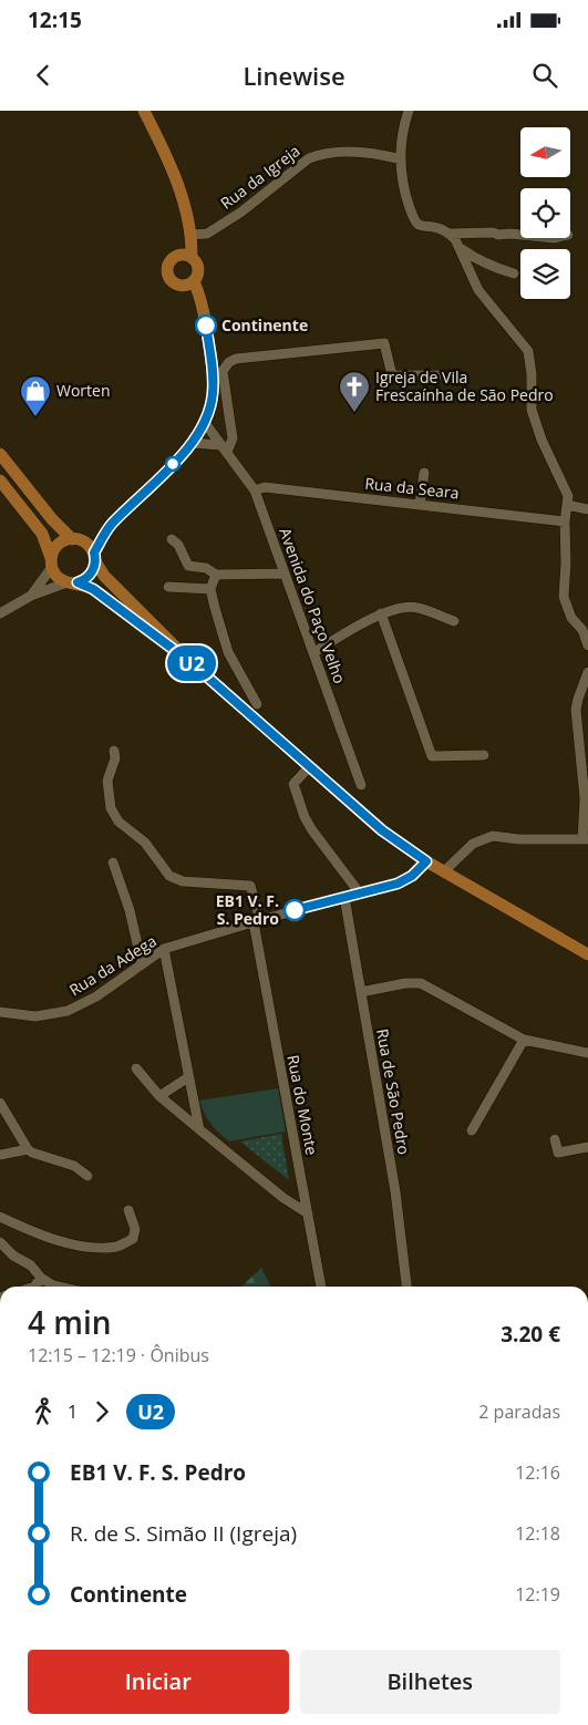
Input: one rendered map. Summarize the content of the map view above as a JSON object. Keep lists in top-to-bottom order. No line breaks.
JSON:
{"streets":{"street":["Rua da Igreja","Rua da Seara","Avenida do Paço Velho","Rua da Adega","Rua de São Pedro","Rua do Monte"]},"crossings":[["Rua da Seara","Avenida do Paço Velho"],["Rua da Adega","Rua de São Pedro"],["Rua da Adega","Rua do Monte"]],"places":{"other":["Continente","EB1 V. F. S. Pedro"],"church":["Igreja de Vila Frescaínha de São Pedro"],"shop":["Worten"]},"lines":["bus line U2"],"north":"left","page":{"status":"12:15","header":"Linewise","on_map":"U2","heading":["4 min","12:15 – 12:19 · Ônibus","3.20 €"],"legs":["1","U2","2 paradas"],"list":[{"name":"EB1 V. F. S. Pedro","value":"12:16"},{"name":"R. de S. Simão II (Igreja)","value":"12:18"},{"name":"Continente","value":"12:19"}],"buttons":["Iniciar","Bilhetes"]}}
